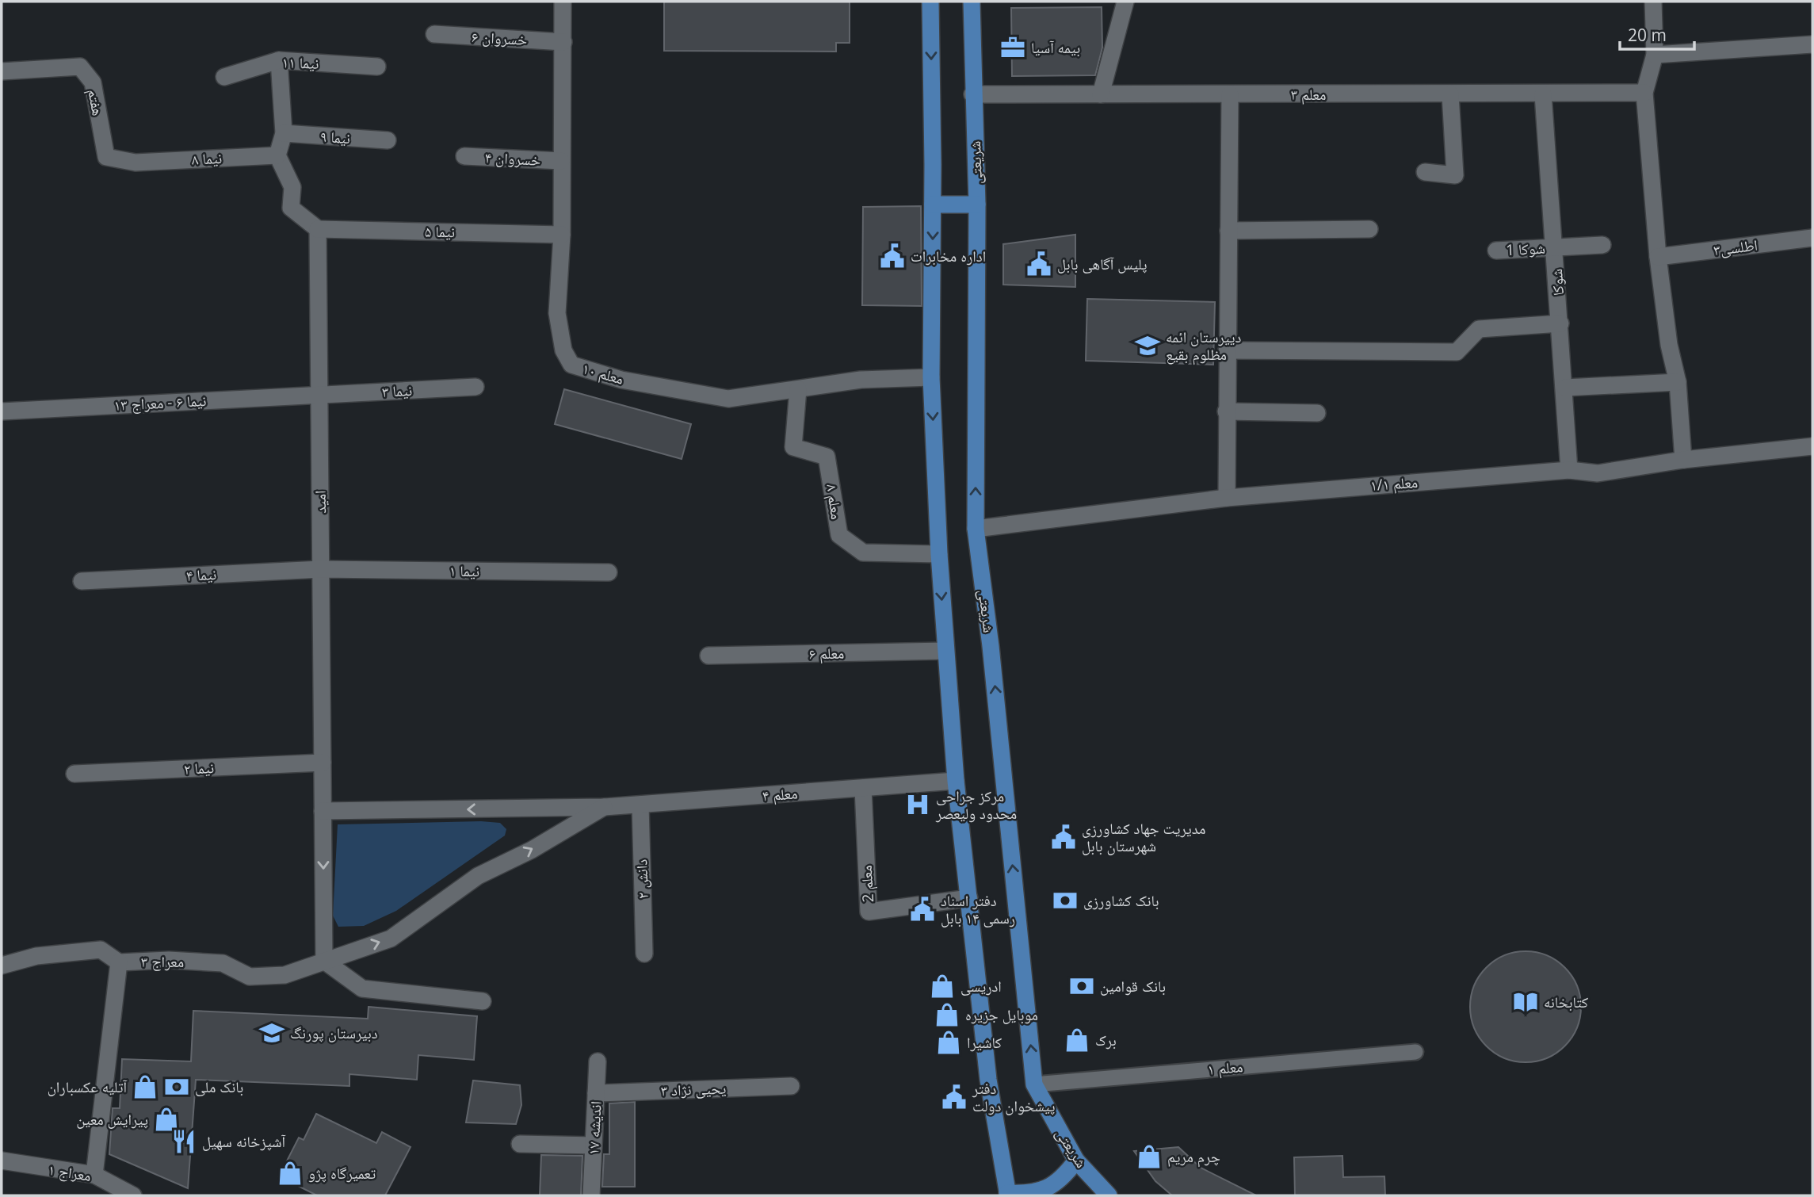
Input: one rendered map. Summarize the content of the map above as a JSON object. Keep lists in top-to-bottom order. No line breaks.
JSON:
{"streets":{"main road":["شریعتی"],"street":["خسروان ۶","نیما ۱۱","معلم ۳","هفتم","نیما ۹","نیما ۸","خسروان ۴","نیما ۵","اطلسی۳","شوکا 1","شوکا","معلم ۱۰","نیما ۳","نیما ۶ - معراج ۱۳","معلم ۱/۱","امید","معلم ۸","نیما ۱","نیما ۴","معلم ۶","نیما ۲","معلم ۴","دانش ۲","معلم 2","معراج ۳","یحیی نژاد ۳","اندیشه ۱۷","معراج ۱"],"lane":["معلم ۱"]},"crossings":[["خسروان ۶","معلم ۱۰"],["معلم ۳","شریعتی"],["معلم ۳","شوکا"],["هفتم","نیما ۸"],["خسروان ۴","معلم ۱۰"],["شریعتی","معلم ۱/۱"],["شریعتی","معلم ۱"],["نیما ۵","معلم ۱۰"],["نیما ۵","امید"],["شوکا 1","شوکا"],["شوکا","معلم ۱/۱"],["معلم ۱۰","معلم ۸"],["نیما ۳","نیما ۶ - معراج ۱۳"],["نیما ۳","امید"],["نیما ۶ - معراج ۱۳","امید"],["امید","نیما ۱"],["امید","نیما ۴"],["امید","نیما ۲"],["امید","معلم ۴"],["امید","معراج ۳"],["نیما ۱","نیما ۴"],["معلم ۴","دانش ۲"],["معلم ۴","معلم 2"],["معلم ۴","معراج ۳"],["یحیی نژاد ۳","اندیشه ۱۷"]],"one_way":["معلم ۴","معراج ۳"],"places":{"office":["بیمه آسیا"],"public building":["اداره مخابرات","پلیس آگاهی بابل","مدیریت جهاد کشاورزی شهرستان بابل","دفتر اسناد رسمی ۱۴ بابل","دفتر پیشخوان دولت"],"school or university":["دییرستان ائمه مظلوم بقیع","دبیرستان پورنگ"],"hospital":["مرکز جراحی محدود ولیعصر"],"bank":["بانک کشاورزی","بانک قوامین","بانک ملی"],"shop":["ادریسی","موبایل جزیره","برک","کاشیرا","آتلیه عکسباران","پیرایش معین","چرم مریم","تعمیرگاه پژو"],"library":["کتابخانه"],"restaurant":["آشپزخانه سهیل"]},"scale_bar":"20 m"}
